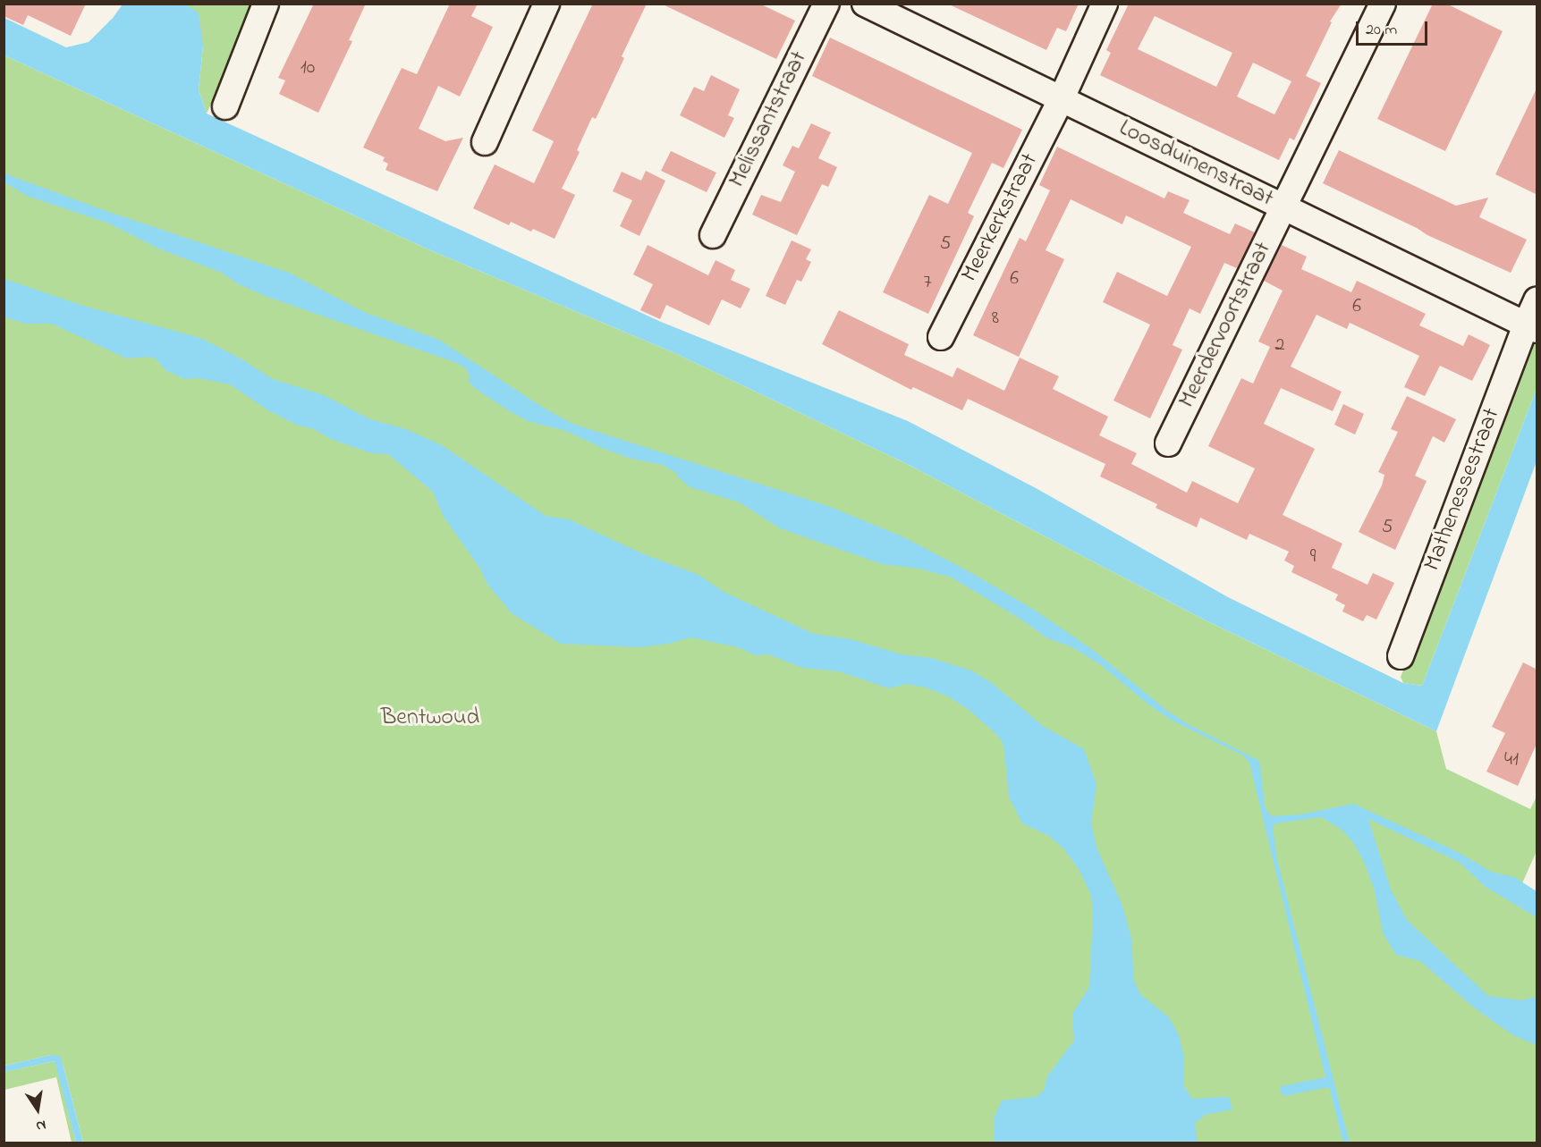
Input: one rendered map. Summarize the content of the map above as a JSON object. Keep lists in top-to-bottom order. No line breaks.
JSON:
{"streets":{"street":["Melissantstraat","Loosduinenstraat","Meerkerkstraat","Meerdervoortstraat","Mathenessestraat"]},"crossings":[["Loosduinenstraat","Meerkerkstraat"],["Loosduinenstraat","Meerdervoortstraat"],["Loosduinenstraat","Mathenessestraat"]],"parks":["Bentwoud"],"house_numbers":["10","5","6","7","6","8","2","5","9","41"],"scale_bar":"20 m","north":"bottom"}
